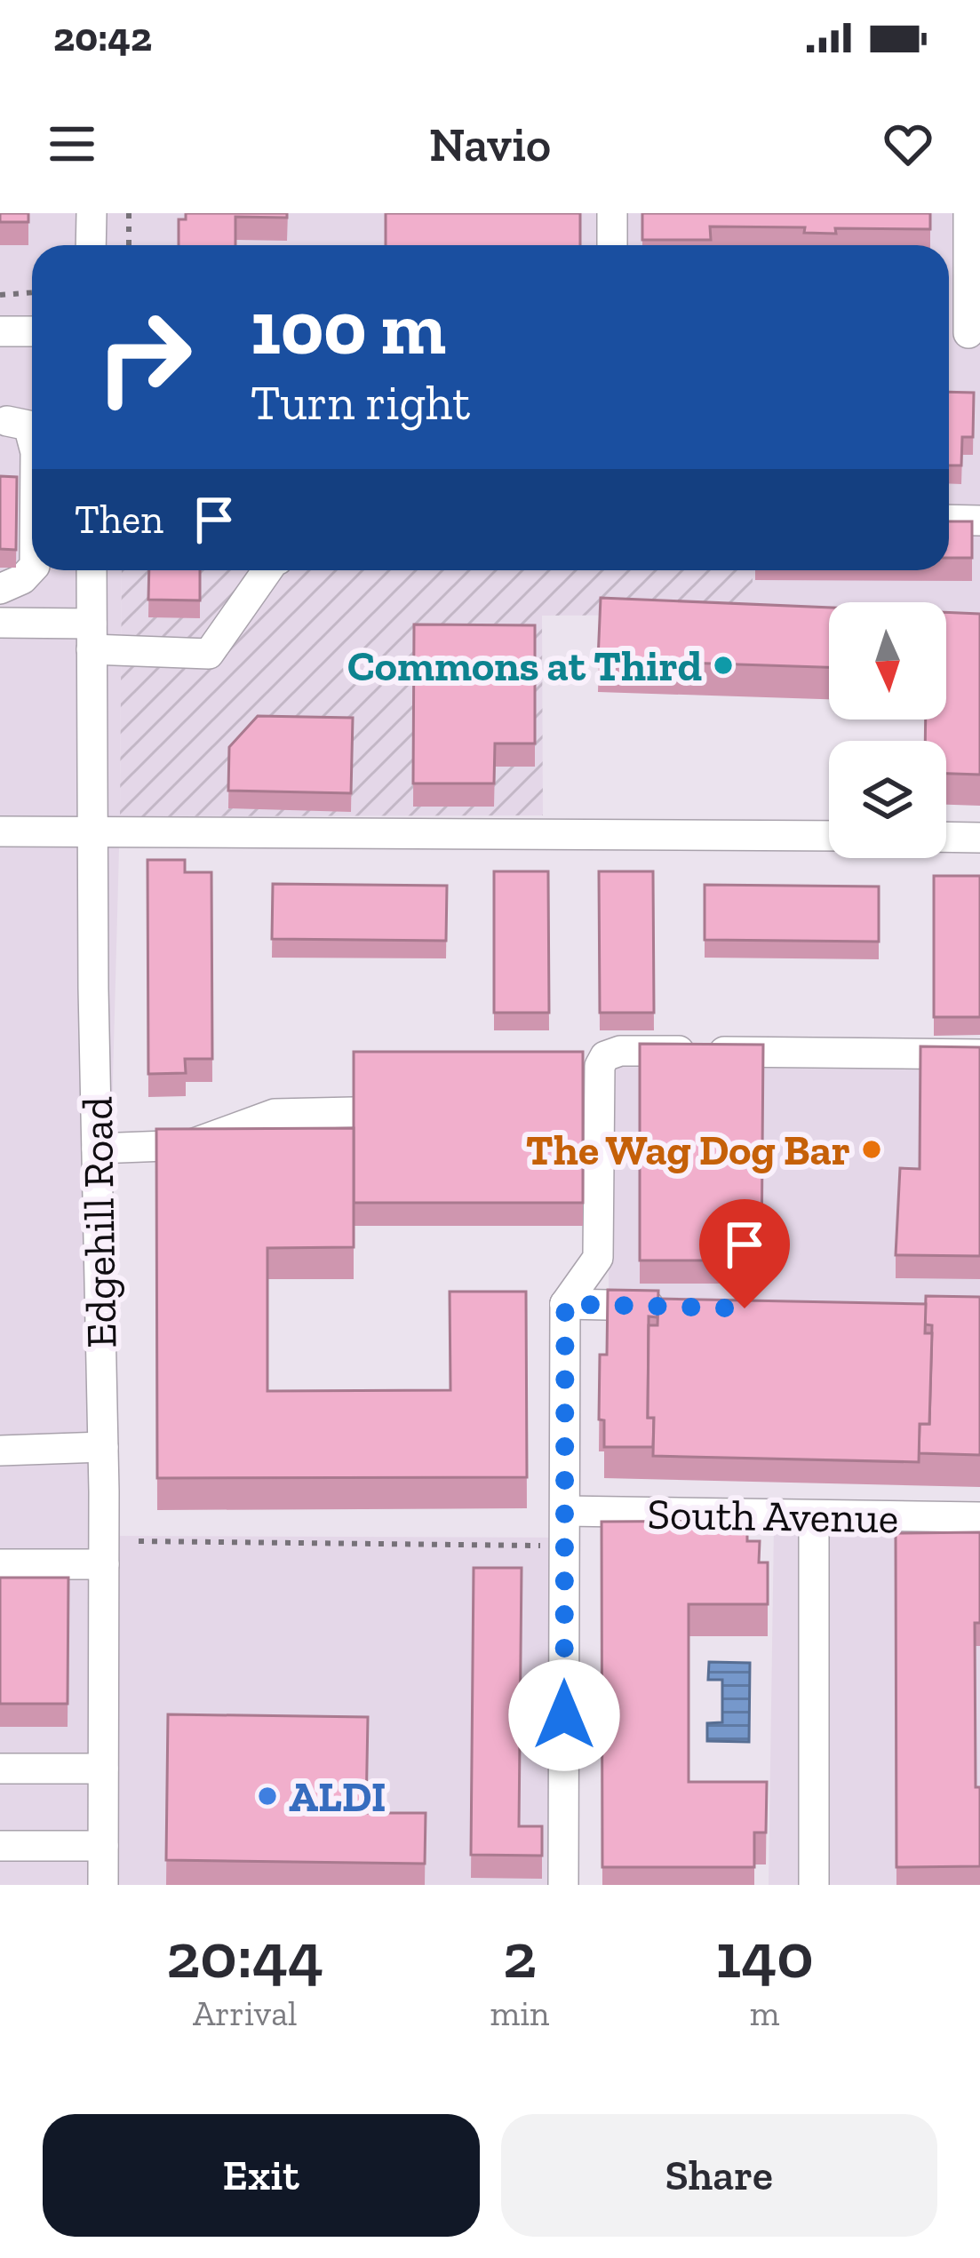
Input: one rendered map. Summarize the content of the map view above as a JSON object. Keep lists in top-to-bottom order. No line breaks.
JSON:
{"streets":{"street":["Edgehill Road","South Avenue"]},"places":["Commons at Third","The Wag Dog Bar","ALDI"],"north":"bottom","page":{"status":"20:42","header":"Navio","turn":["100 m","Turn right"],"then":"Then","eta":["20:44","Arrival","2","min","140","m"],"buttons":["Exit","Share"]}}
